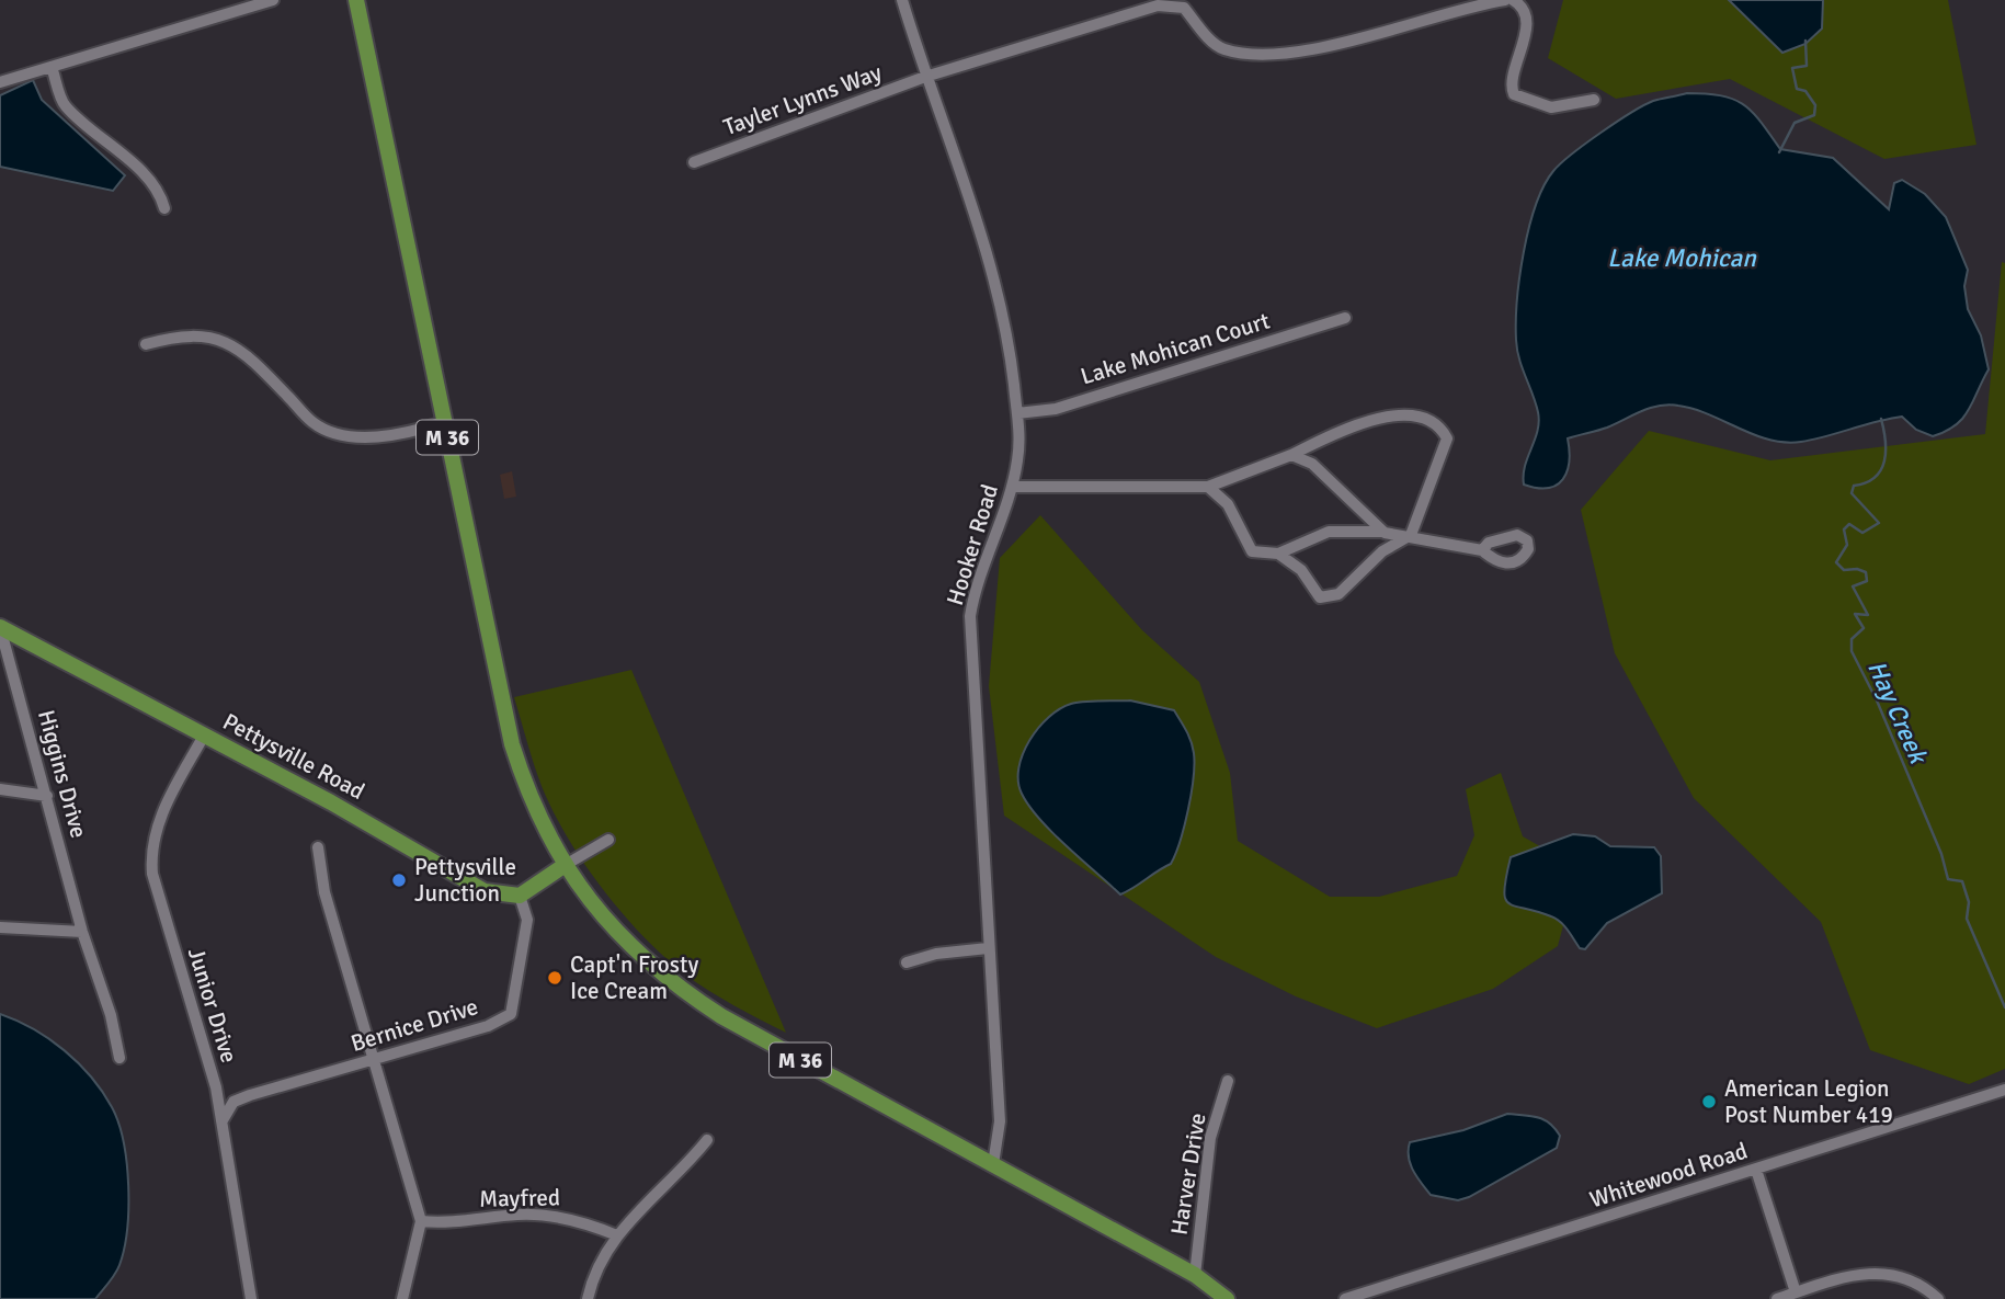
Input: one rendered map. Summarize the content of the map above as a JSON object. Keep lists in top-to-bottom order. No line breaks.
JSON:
{"streets":{"main road":["M 36","Pettysville Road"],"street":["Tayler Lynns Way","Lake Mohican Court","Hooker Road","Higgins Drive","Junior Drive","Bernice Drive","Harver Drive","Whitewood Road","Mayfred"]},"crossings":[["Tayler Lynns Way","Hooker Road"],["Lake Mohican Court","Hooker Road"],["M 36","Hooker Road"],["M 36","Harver Drive"],["Pettysville Road","Higgins Drive"],["Pettysville Road","Junior Drive"],["Pettysville Road","Bernice Drive"],["Junior Drive","Bernice Drive"]],"water":["Lake Mohican","Hay Creek"],"places":["Pettysville Junction","Capt'n Frosty Ice Cream","American Legion Post Number 419"]}
